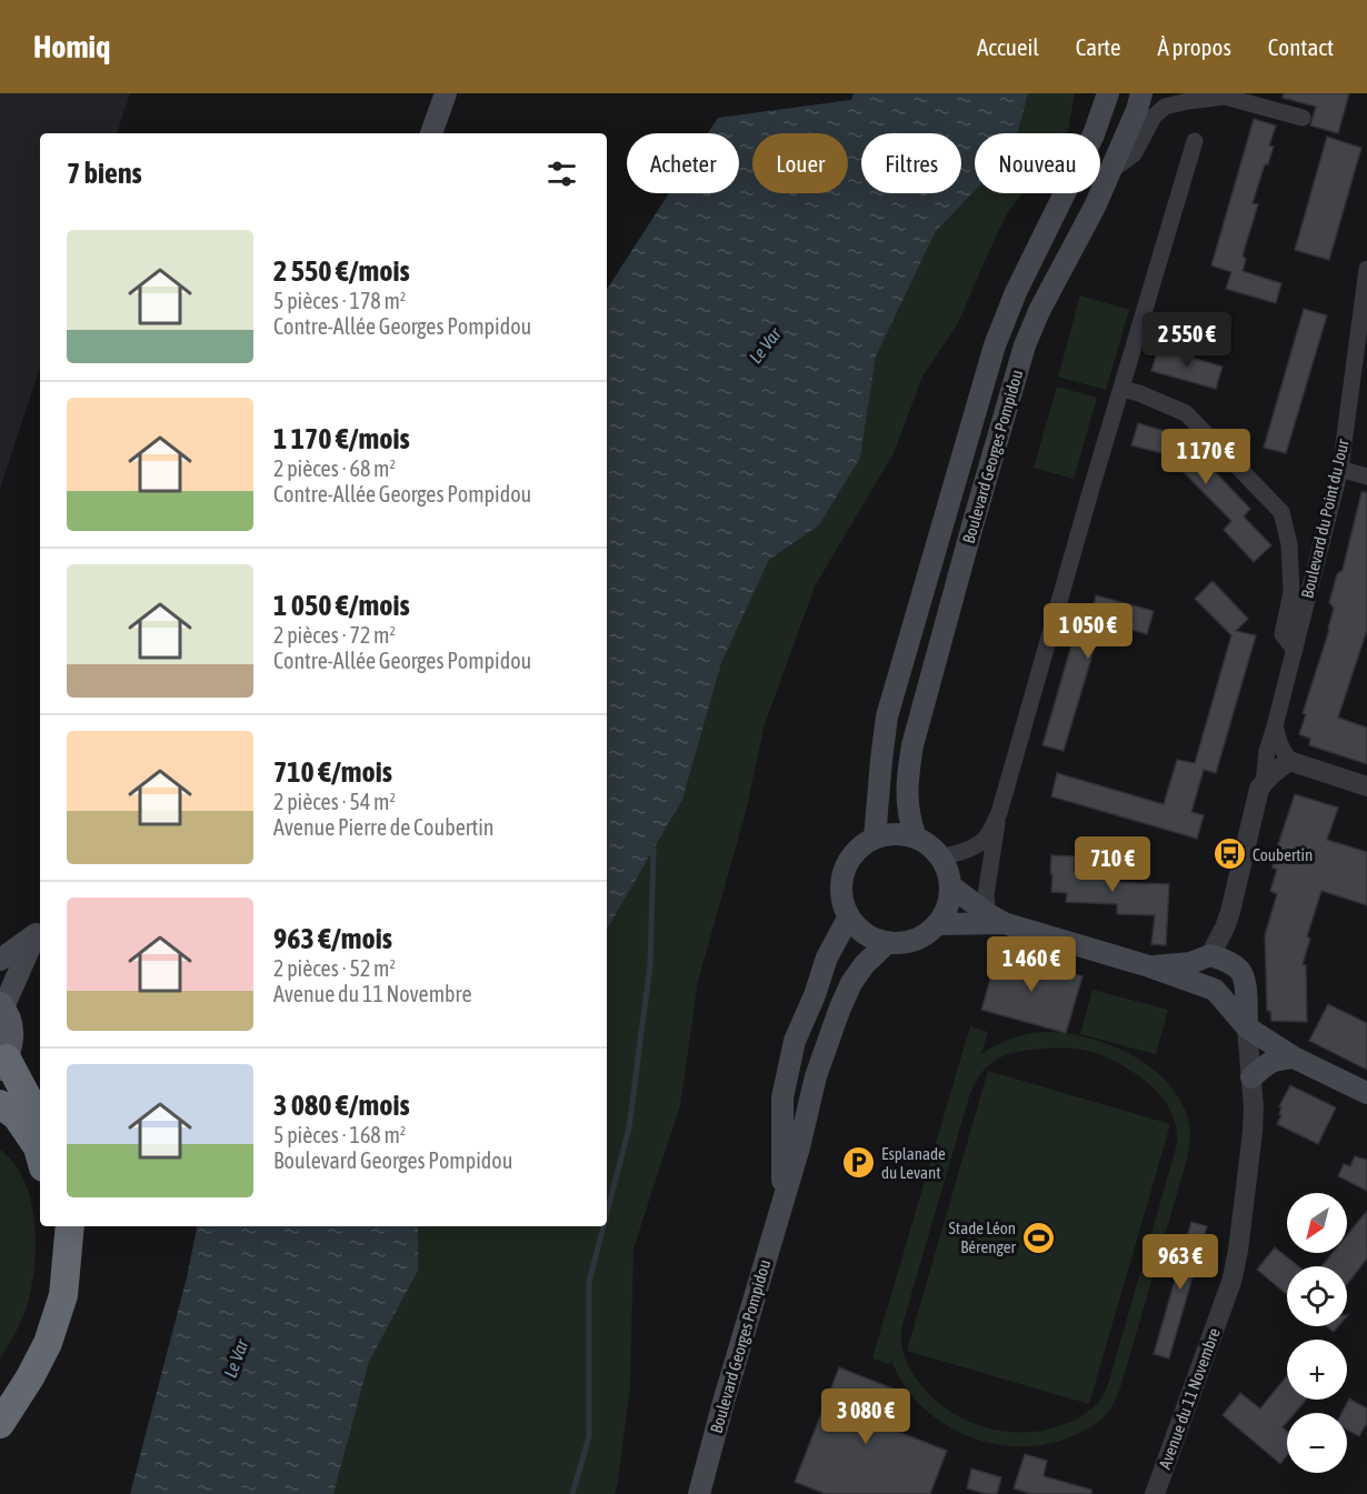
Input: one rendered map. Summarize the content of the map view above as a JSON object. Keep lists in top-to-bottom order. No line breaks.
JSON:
{"streets":{"main road":["Boulevard Georges Pompidou"],"street":["Boulevard du Point du Jour","Avenue du 11 Novembre"]},"water":["Le Var"],"places":{"bus stop":["Coubertin"],"parking":["Esplanade du Levant"],"sports":["Stade Léon Bérenger"]},"north":"bottom left","page":{"header":"Homiq","nav":["Accueil","Carte","À propos","Contact"],"chip":["Acheter","Louer","Filtres","Nouveau"],"heading":"7 biens","list":[{"name":"2 550 €/mois","note":"5 pièces · 178 m² · Contre-Allée Georges Pompidou"},{"name":"1 170 €/mois","note":"2 pièces · 68 m² · Contre-Allée Georges Pompidou"},{"name":"1 050 €/mois","note":"2 pièces · 72 m² · Contre-Allée Georges Pompidou"},{"name":"710 €/mois","note":"2 pièces · 54 m² · Avenue Pierre de Coubertin"},{"name":"963 €/mois","note":"2 pièces · 52 m² · Avenue du 11 Novembre"},{"name":"3 080 €/mois","note":"5 pièces · 168 m² · Boulevard Georges Pompidou"}],"price":["2 550 €","1 170 €","1 050 €","710 €","1 460 €","963 €","3 080 €"],"map_buttons":["+","−"]}}
